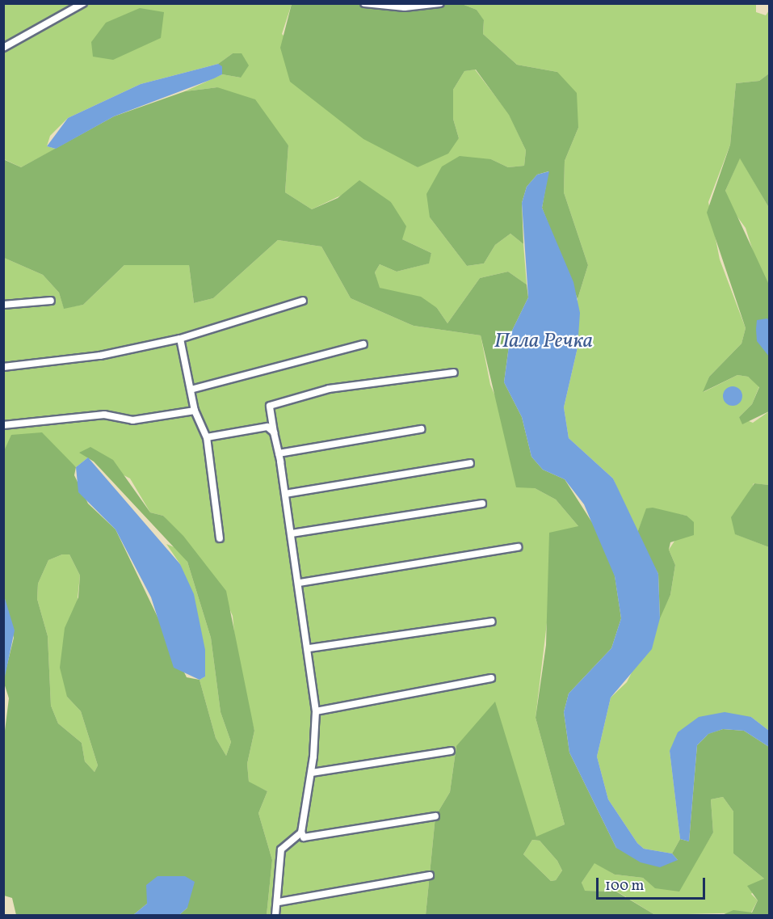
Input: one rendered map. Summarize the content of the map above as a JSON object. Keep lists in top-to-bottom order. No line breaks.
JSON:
{"water":["Пала Речка"],"scale_bar":"100 m"}
